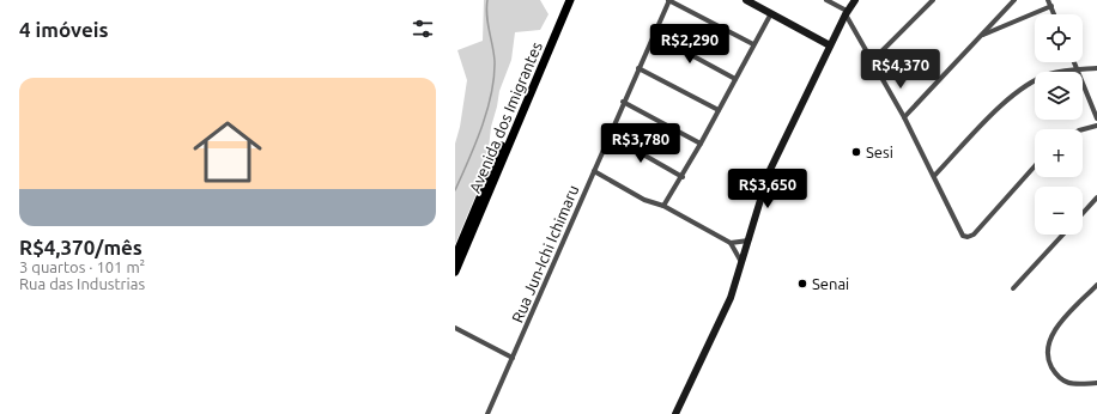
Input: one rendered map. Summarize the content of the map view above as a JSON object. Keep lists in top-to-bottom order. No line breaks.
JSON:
{"streets":{"main road":["Avenida dos Imigrantes"],"street":["Rua Jun-Ichi Ichimaru"]},"places":["Sesi","Senai"],"page":{"heading":"4 imóveis","map_buttons":["+","−"],"price":["R$2,290","R$4,370","R$3,780","R$3,650"],"list":[{"name":"R$4,370/mês","note":"3 quartos · 101 m² · Rua das Industrias"}]}}
